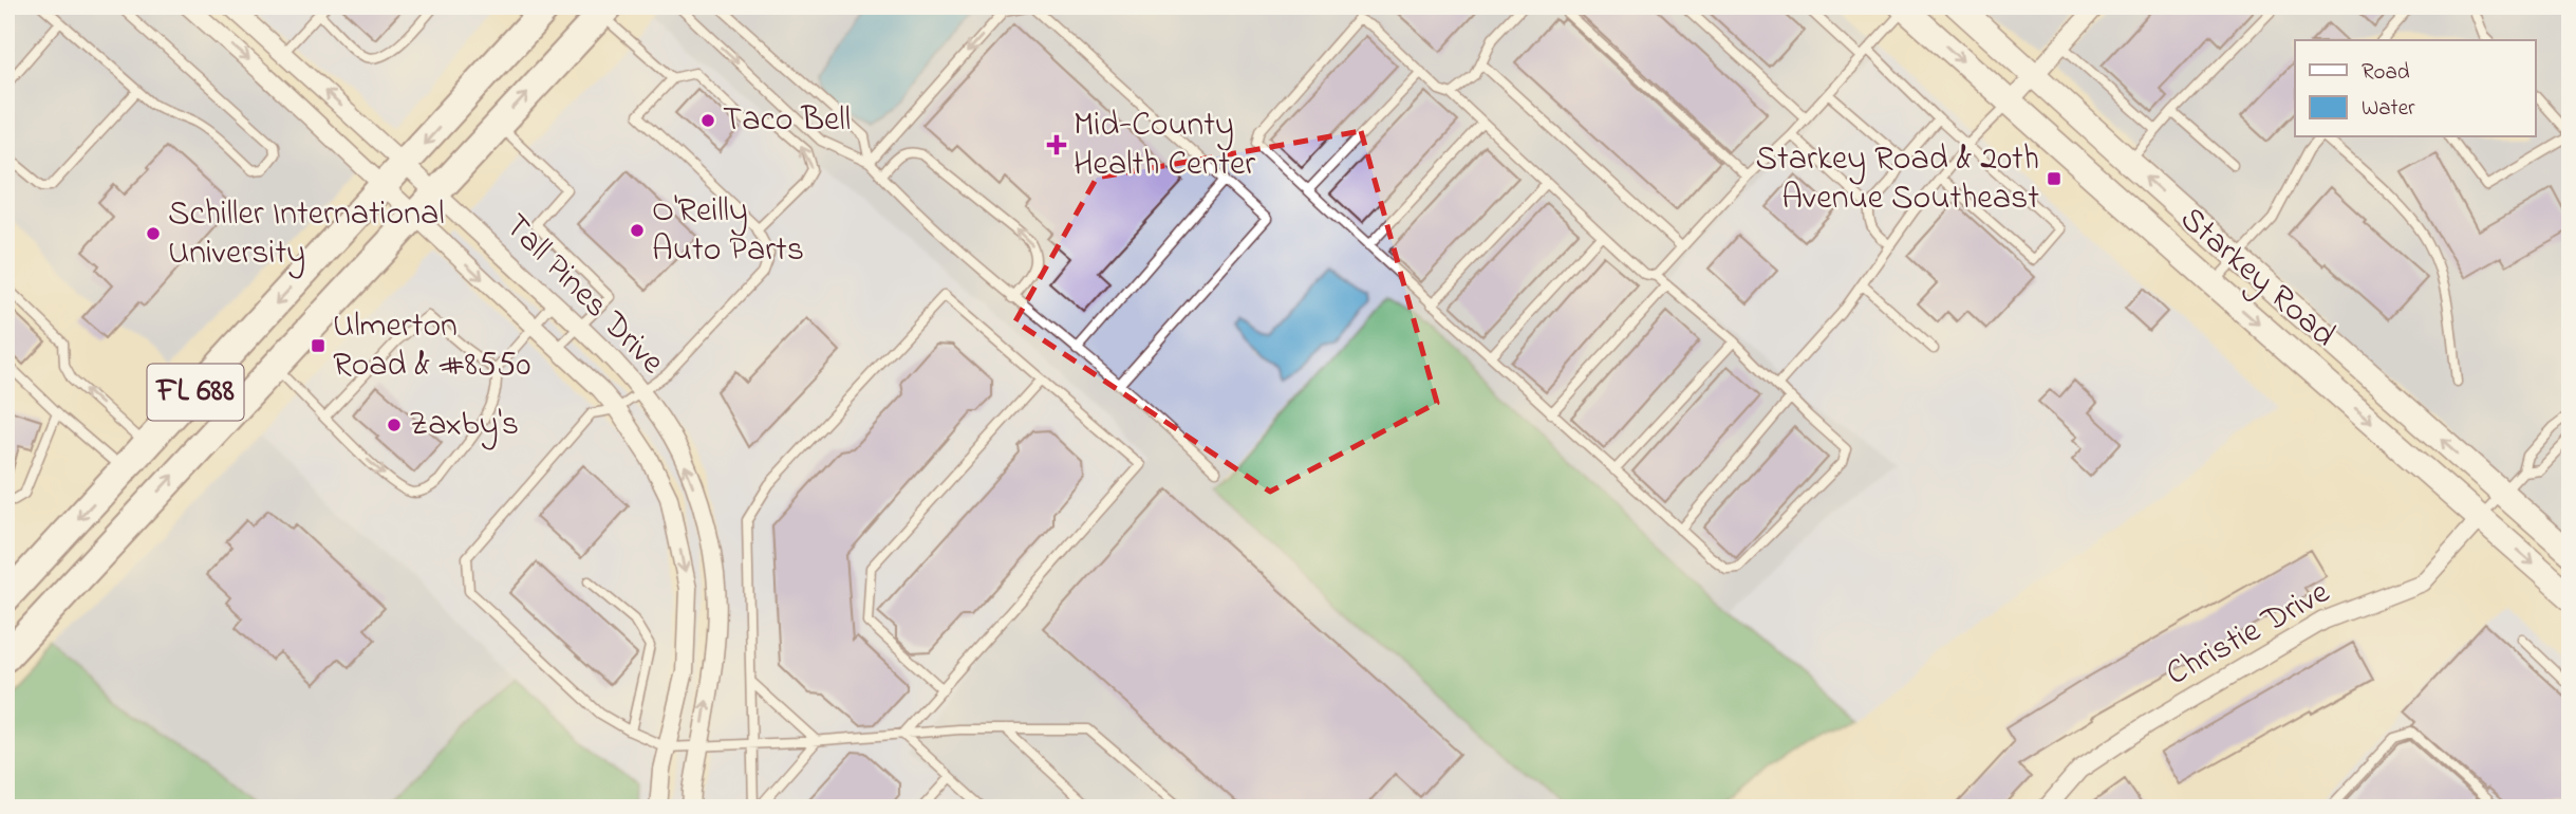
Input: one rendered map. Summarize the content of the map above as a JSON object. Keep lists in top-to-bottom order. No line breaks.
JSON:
{"streets":{"main road":["Starkey Road","FL 688"],"street":["Tall Pines Drive","Christie Drive"]},"crossings":[["Starkey Road","Christie Drive"],["Tall Pines Drive","FL 688"]],"places":{"other":["Taco Bell","O'Reilly Auto Parts","Schiller International University","Zaxby's"],"health":["Mid-County Health Center"],"transit":["Starkey Road & 20th Avenue Southeast","Ulmerton Road & #8550"]},"legend":["Road","Water"]}
